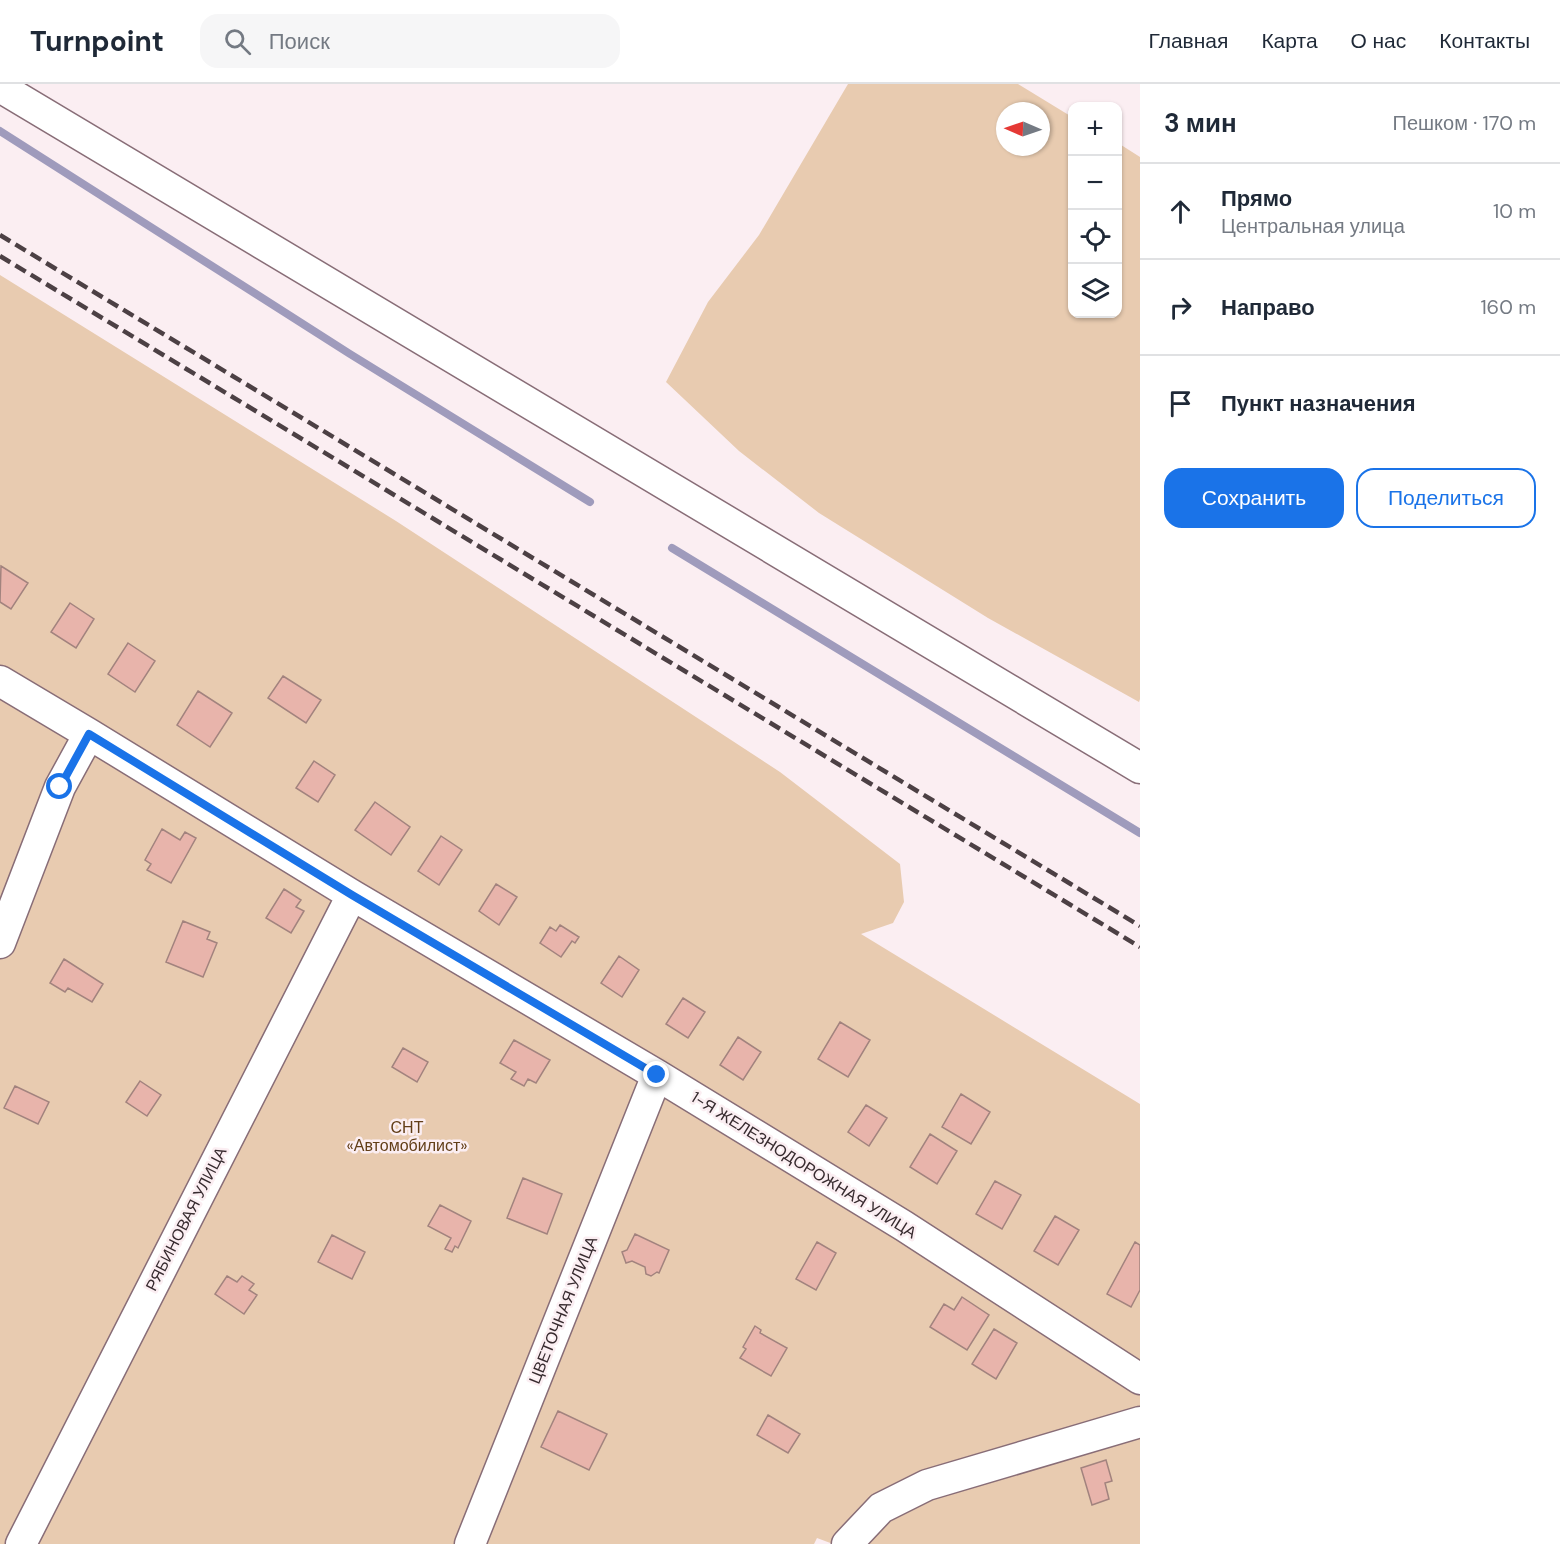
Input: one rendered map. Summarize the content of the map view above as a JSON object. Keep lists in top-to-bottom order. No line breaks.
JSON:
{"streets":{"street":["1-Я ЖЕЛЕЗНОДОРОЖНАЯ УЛИЦА","РЯБИНОВАЯ УЛИЦА","ЦВЕТОЧНАЯ УЛИЦА"]},"crossings":[["1-Я ЖЕЛЕЗНОДОРОЖНАЯ УЛИЦА","РЯБИНОВАЯ УЛИЦА"],["1-Я ЖЕЛЕЗНОДОРОЖНАЯ УЛИЦА","ЦВЕТОЧНАЯ УЛИЦА"]],"parks":["СНТ «Автомобилист»"],"north":"left","page":{"header":"Turnpoint","search":"Поиск","nav":["Главная","Карта","О нас","Контакты"],"heading":["3 мин","Пешком · 170 m"],"map_buttons":["+","−"],"list":[["Прямо","Центральная улица","10 m"],["Направо","160 m"],"Пункт назначения"],"buttons":["Сохранить","Поделиться"]}}
